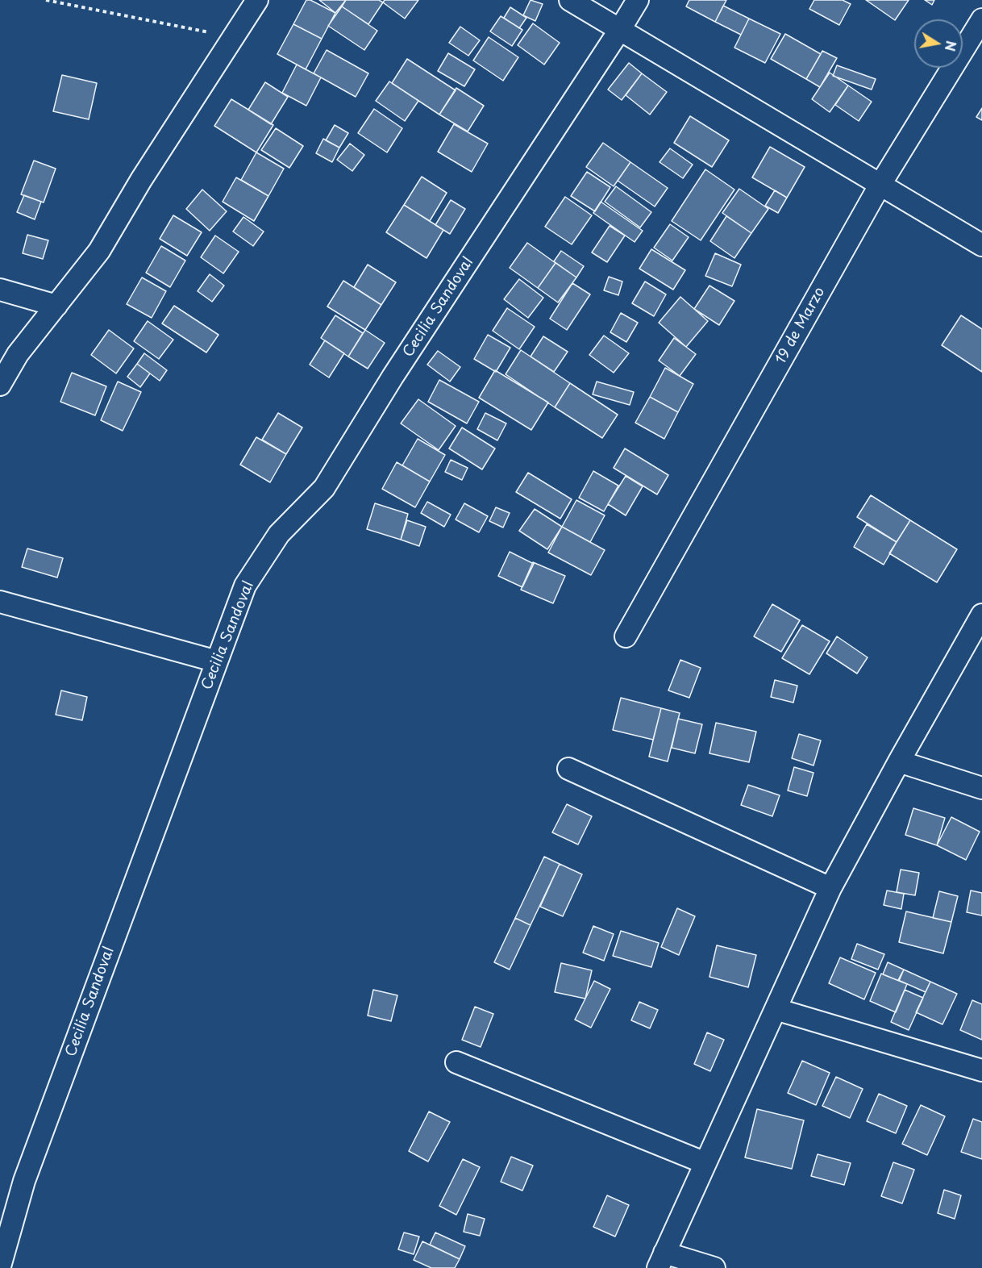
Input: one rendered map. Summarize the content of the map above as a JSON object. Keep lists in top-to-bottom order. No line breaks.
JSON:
{"streets":{"street":["Cecilia Sandoval","19 de Marzo"]},"north":"right"}
